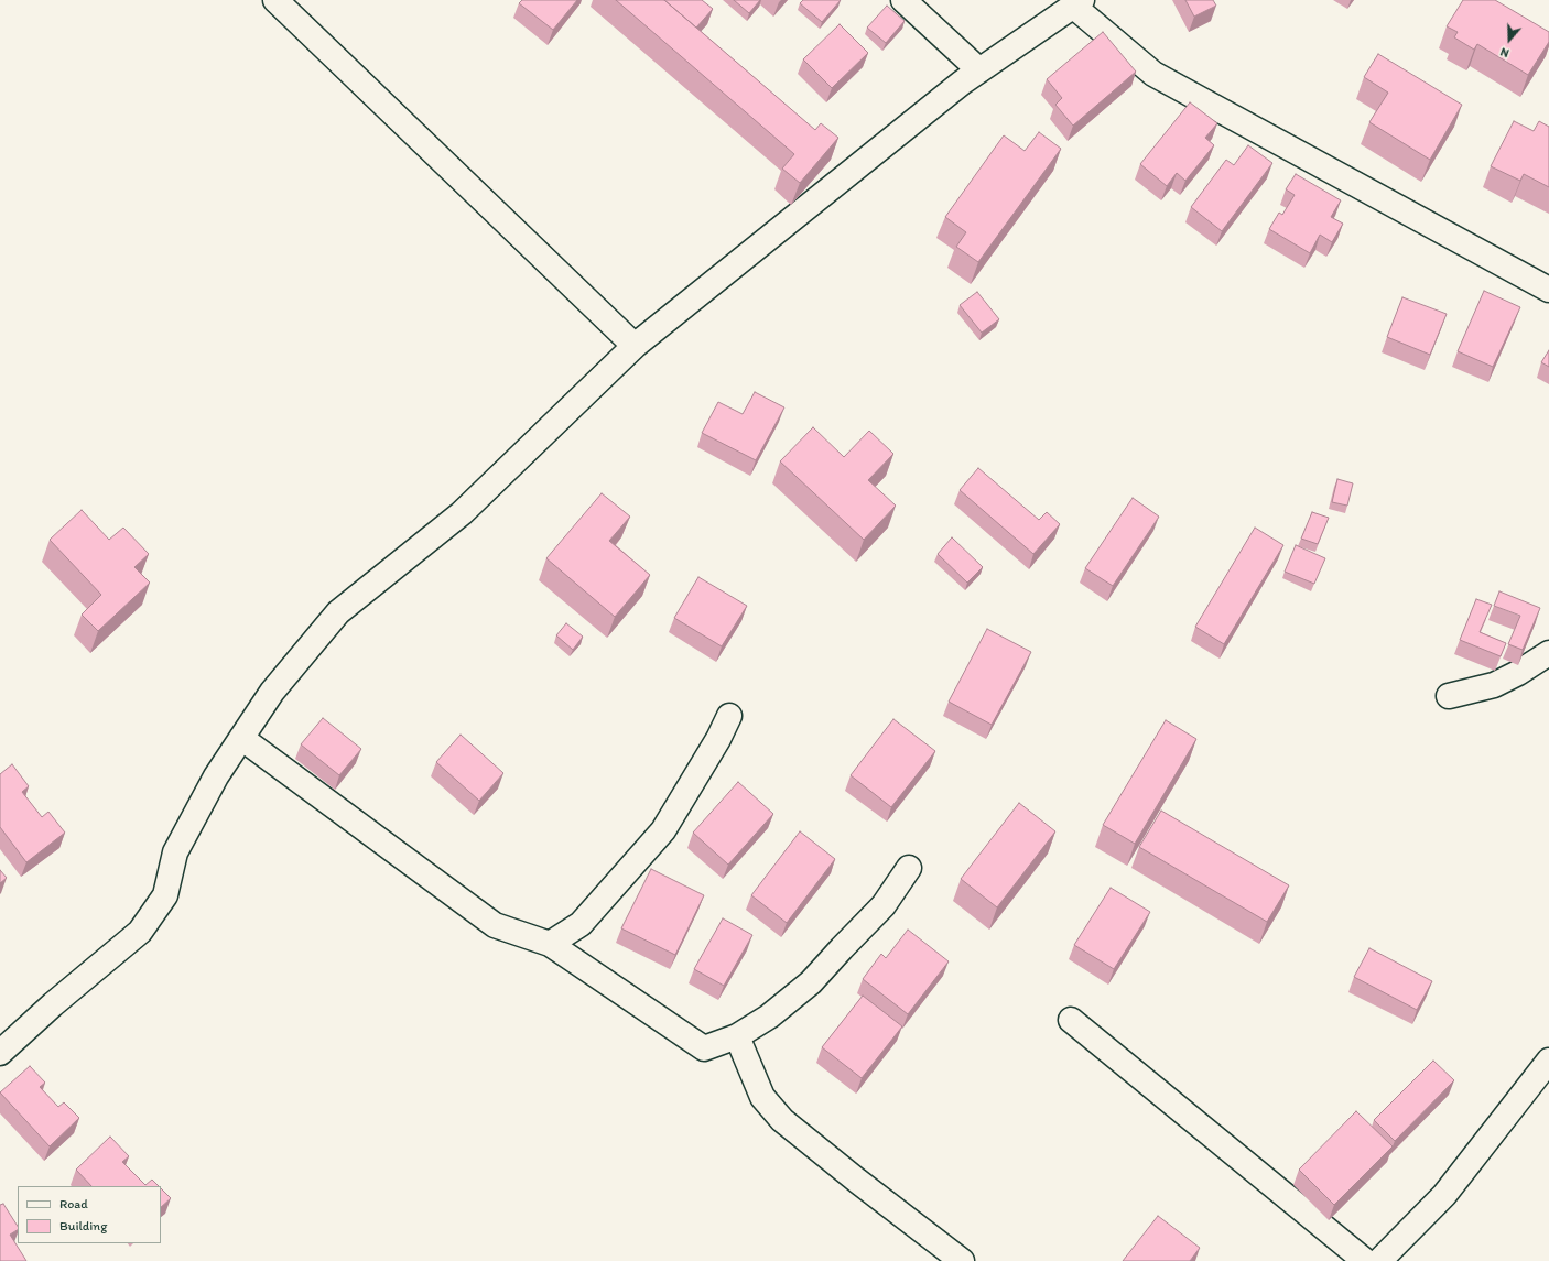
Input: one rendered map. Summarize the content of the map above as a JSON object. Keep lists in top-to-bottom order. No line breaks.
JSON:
{"legend":["Road","Building"],"north":"bottom"}
